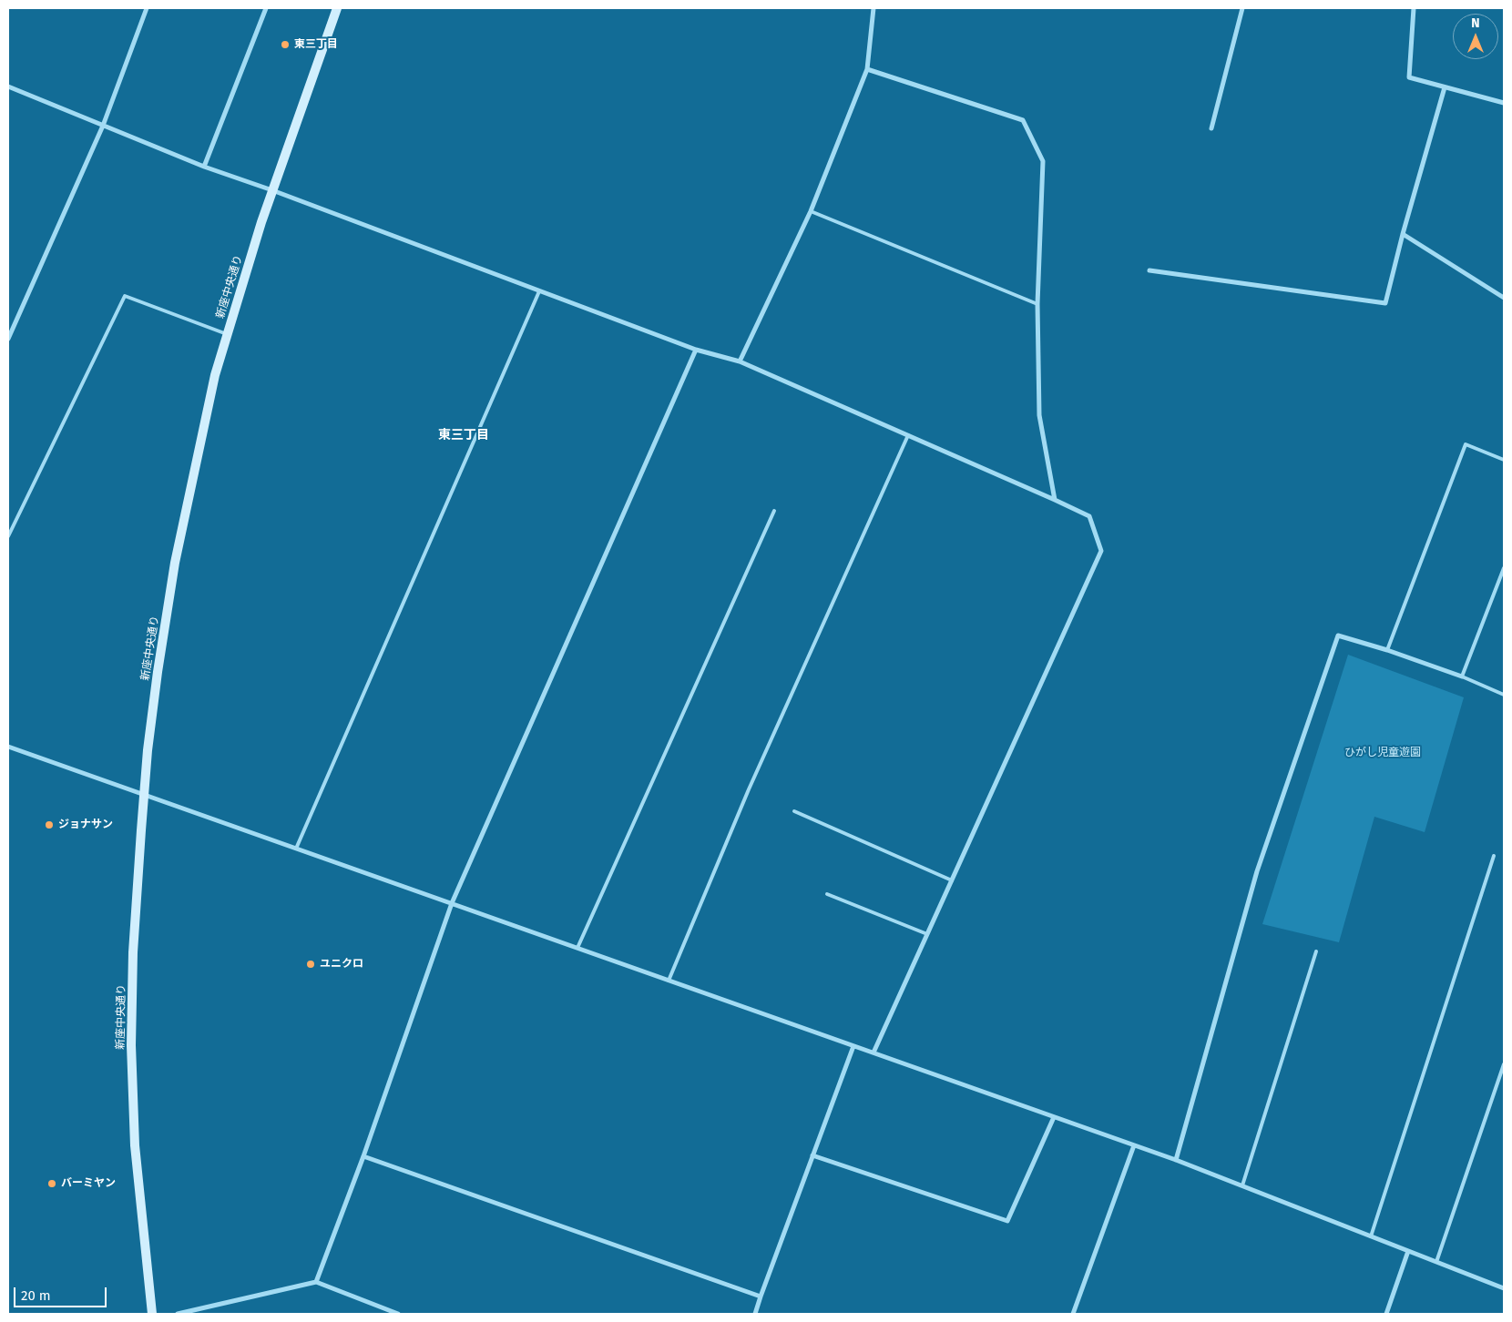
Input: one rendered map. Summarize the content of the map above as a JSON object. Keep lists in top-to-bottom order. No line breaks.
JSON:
{"streets":{"street":["新座中央通り"]},"districts":["東三丁目"],"parks":["ひがし児童遊園"],"places":["東三丁目","ジョナサン","ユニクロ","バーミヤン"],"scale_bar":"20 m","north":"top"}
